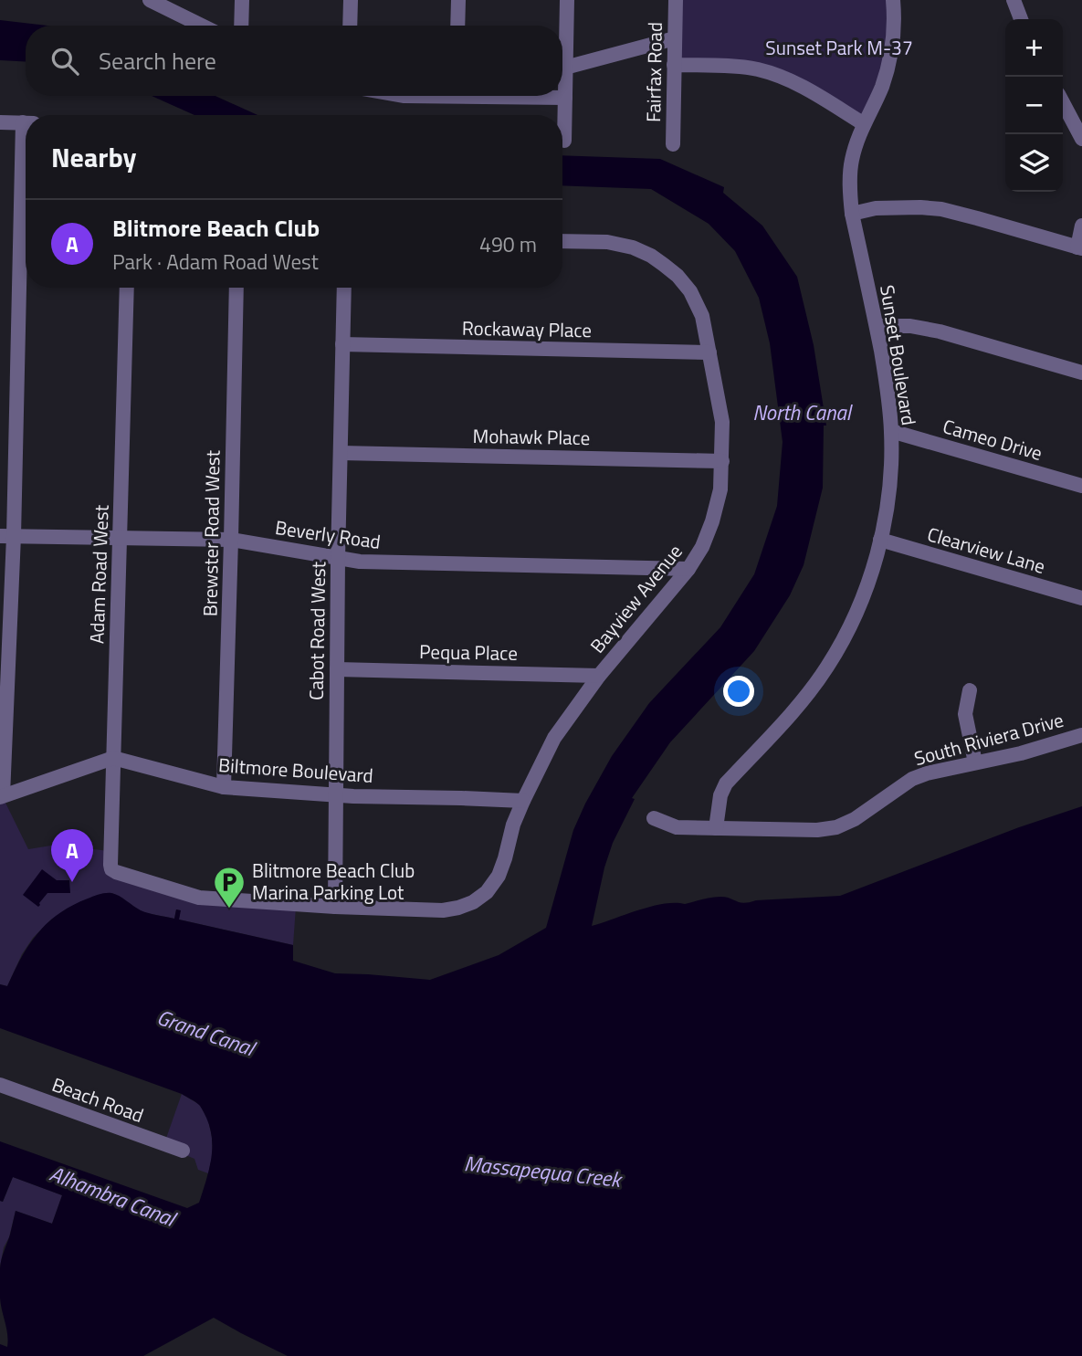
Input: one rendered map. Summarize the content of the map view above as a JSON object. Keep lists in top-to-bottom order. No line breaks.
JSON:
{"streets":{"street":["Fairfax Road","Rockaway Place","Sunset Boulevard","Mohawk Place","Cameo Drive","Brewster Road West","Beverly Road","Clearview Lane","Adam Road West","Bayview Avenue","Cabot Road West","Pequa Place","South Riviera Drive","Biltmore Boulevard","Beach Road"]},"crossings":[["Rockaway Place","Bayview Avenue"],["Rockaway Place","Cabot Road West"],["Sunset Boulevard","Cameo Drive"],["Sunset Boulevard","Clearview Lane"],["Sunset Boulevard","South Riviera Drive"],["Mohawk Place","Bayview Avenue"],["Mohawk Place","Cabot Road West"],["Brewster Road West","Beverly Road"],["Brewster Road West","Biltmore Boulevard"],["Beverly Road","Adam Road West"],["Beverly Road","Bayview Avenue"],["Beverly Road","Cabot Road West"],["Adam Road West","Bayview Avenue"],["Adam Road West","Biltmore Boulevard"],["Bayview Avenue","Cabot Road West"],["Bayview Avenue","Pequa Place"],["Bayview Avenue","Biltmore Boulevard"],["Cabot Road West","Pequa Place"],["Cabot Road West","Biltmore Boulevard"]],"water":["North Canal","Grand Canal","Massapequa Creek","Alhambra Canal"],"parks":["Sunset Park M-37"],"places":{"parking":["Blitmore Beach Club Marina Parking Lot"]},"page":{"map_buttons":["+","−"],"search":"Search here","heading":"Nearby","list":[{"mark":"A","name":"Blitmore Beach Club","note":"Park · Adam Road West","value":"490 m"}],"pins":"A"}}
